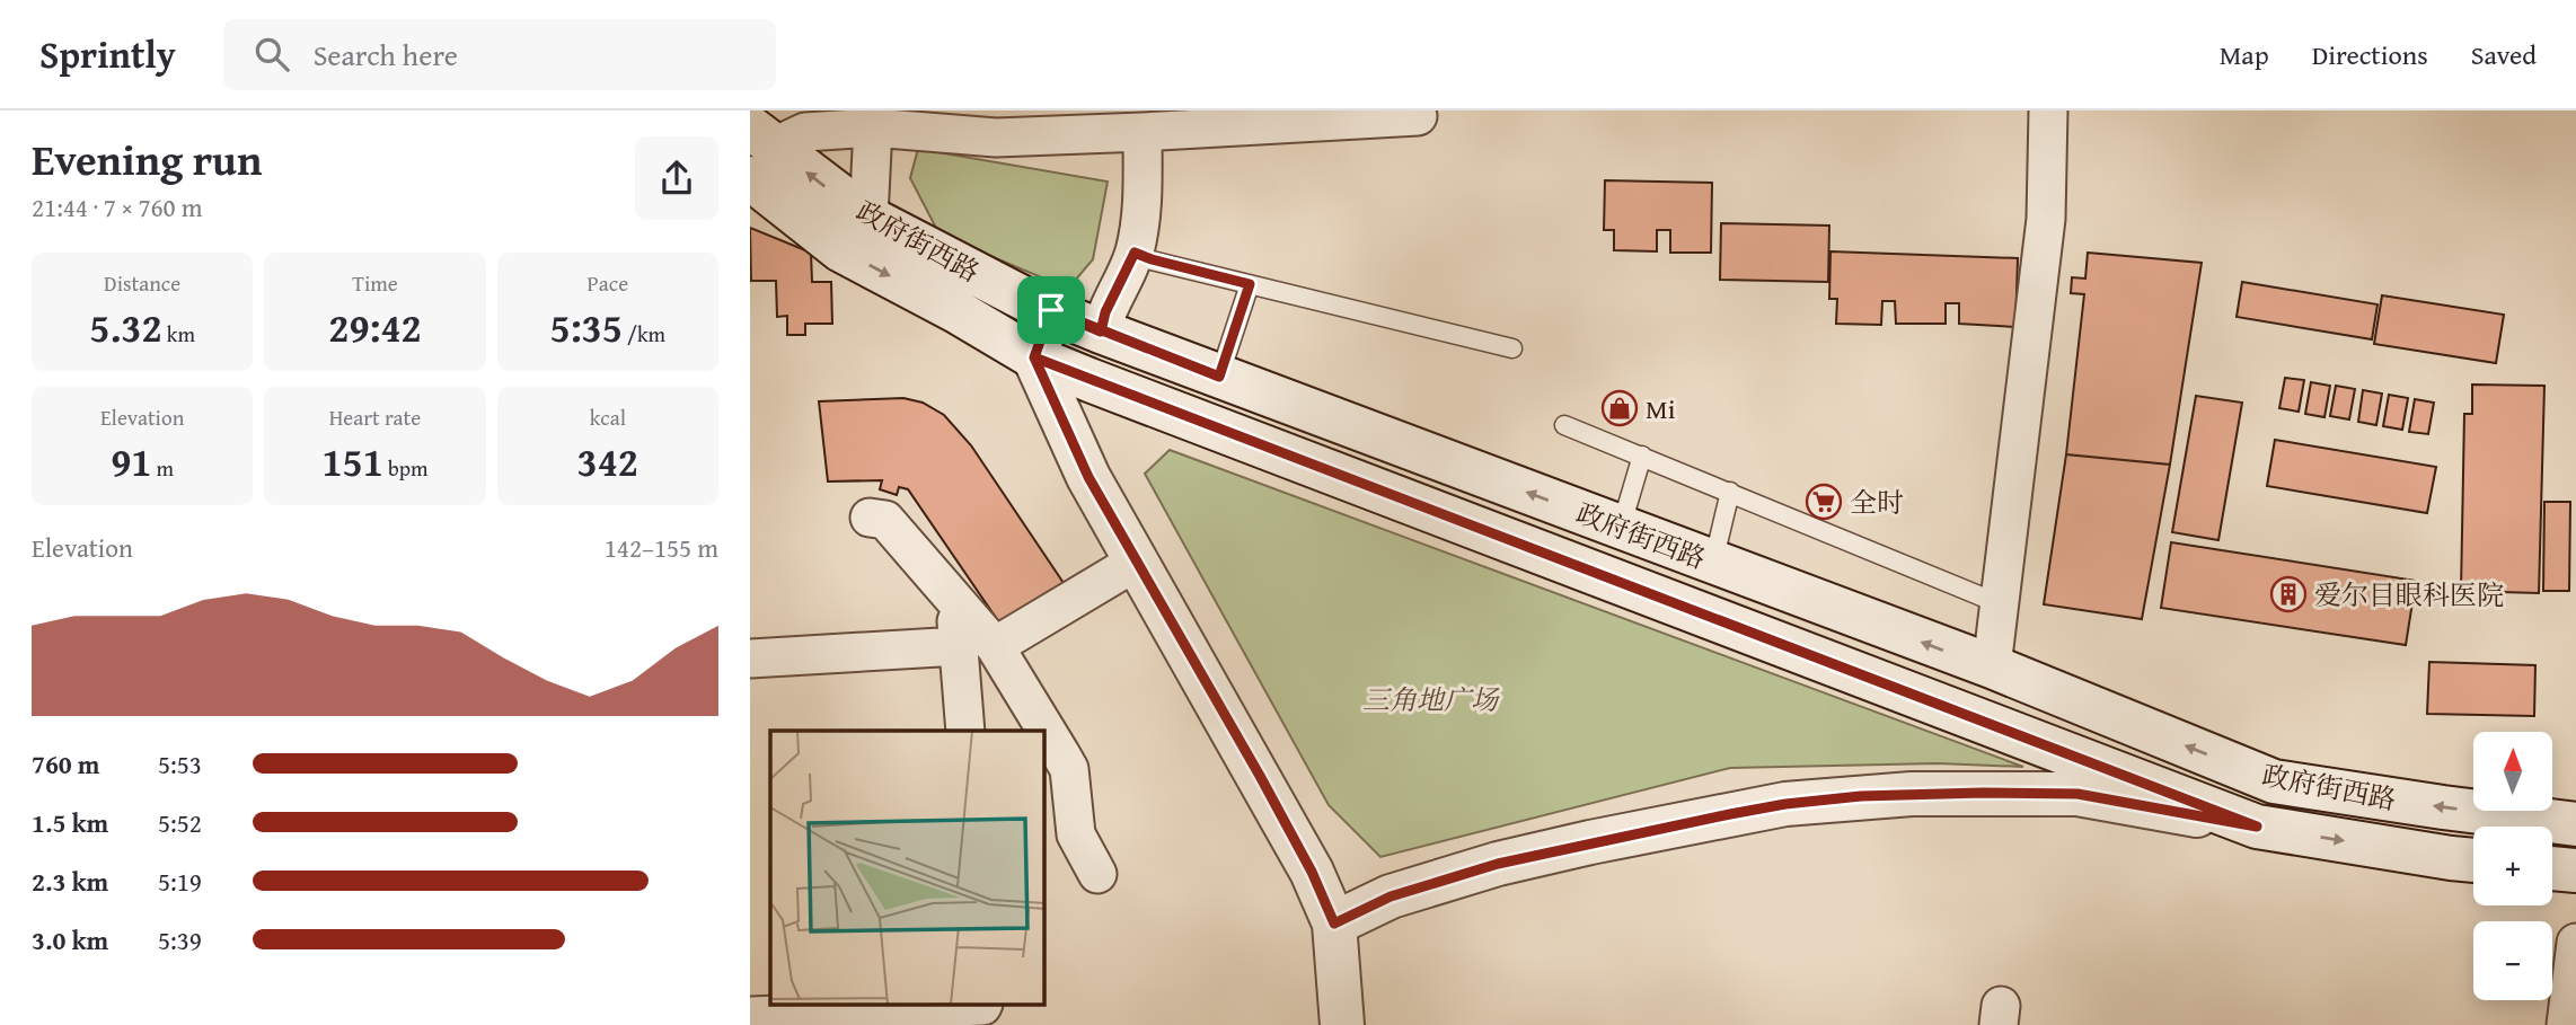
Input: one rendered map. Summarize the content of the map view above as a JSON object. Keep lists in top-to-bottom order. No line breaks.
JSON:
{"streets":{"main road":["政府街西路"]},"parks":["三角地广场"],"places":{"shop":["Mi"],"supermarket":["全时"],"building":["爱尔目眼科医院"]},"north":"top","page":{"header":"Sprintly","search":"Search here","nav":["Map","Directions","Saved"],"heading":["Evening run","21:44 · 7 × 760 m"],"stats":[["Distance","5.32 km"],["Time","29:42"],["Pace","5:35 /km"],["Elevation","91 m"],["Heart rate","151 bpm"],["kcal","342"]],"chart":["Elevation","142–155 m"],"map_buttons":["+","−"],"list":[{"name":"760 m","note":"5:53"},{"name":"1.5 km","note":"5:52"},{"name":"2.3 km","note":"5:19"},{"name":"3.0 km","note":"5:39"}]}}
